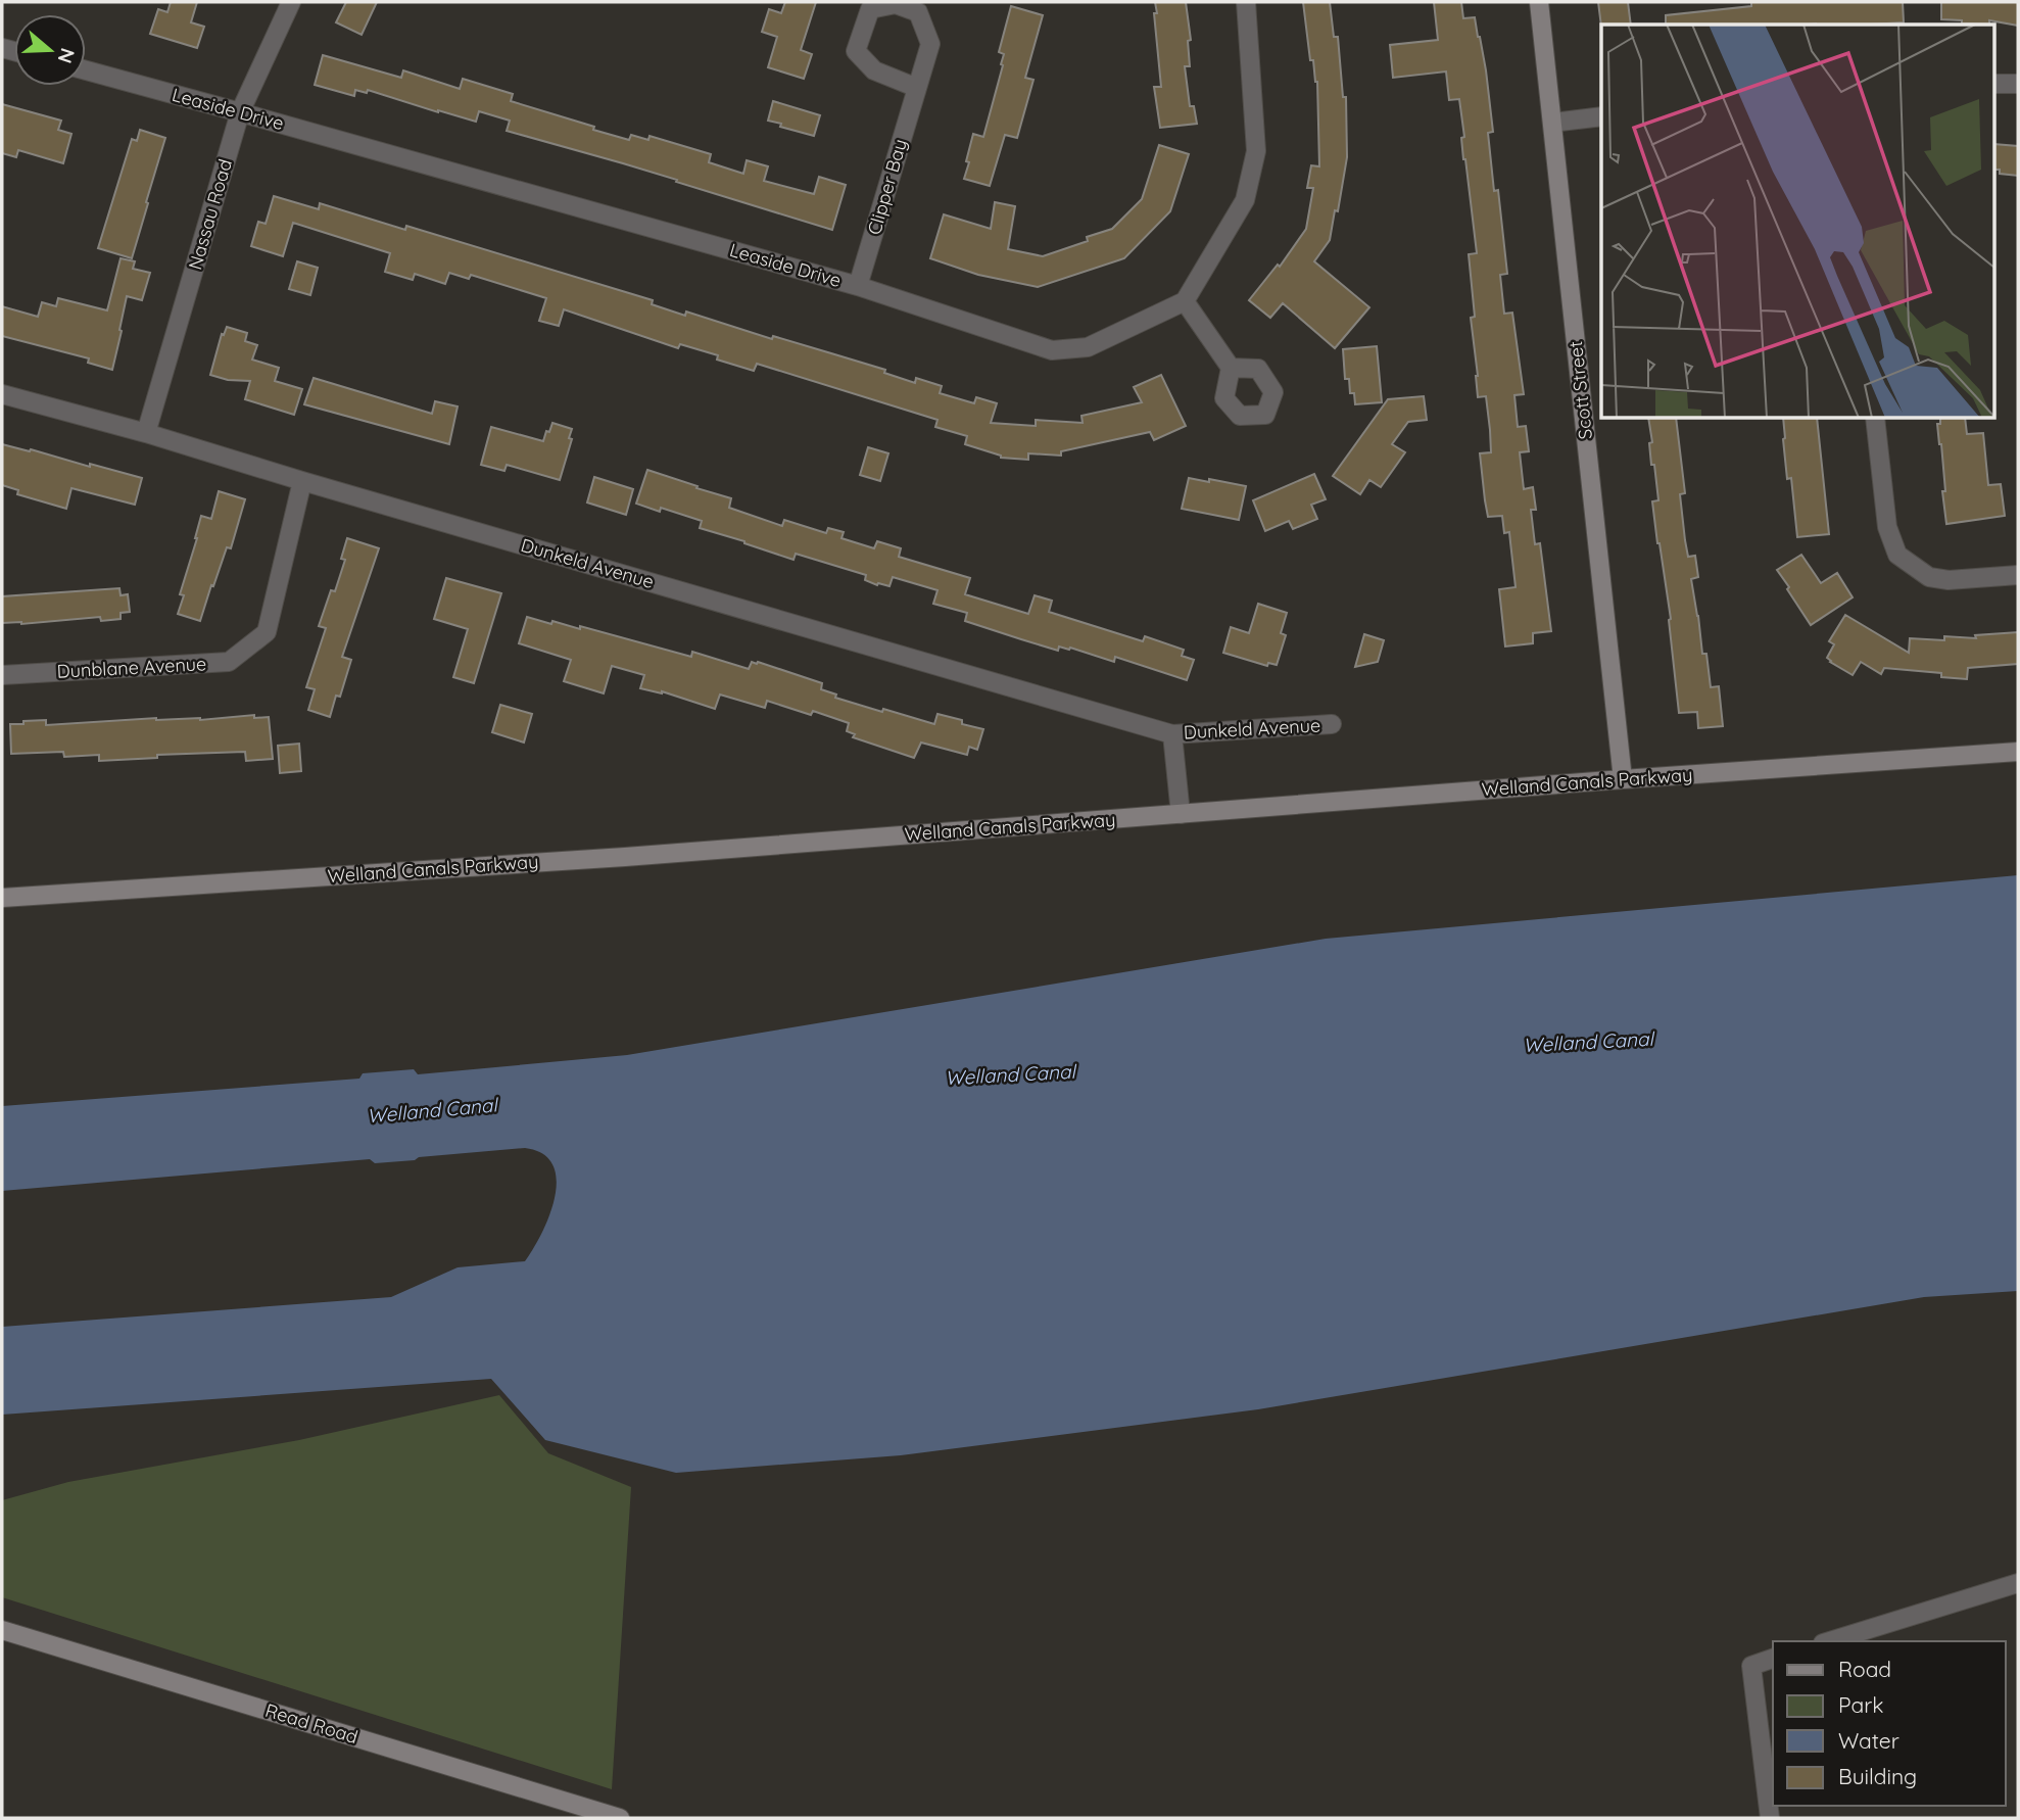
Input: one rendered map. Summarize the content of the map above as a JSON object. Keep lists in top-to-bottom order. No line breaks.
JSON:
{"streets":{"main road":["Scott Street","Welland Canals Parkway","Read Road"],"street":["Leaside Drive","Clipper Bay","Nassau Road","Dunkeld Avenue","Dunblane Avenue"]},"crossings":[["Leaside Drive","Clipper Bay"],["Leaside Drive","Nassau Road"],["Nassau Road","Dunkeld Avenue"],["Scott Street","Welland Canals Parkway"],["Dunkeld Avenue","Dunblane Avenue"],["Dunkeld Avenue","Welland Canals Parkway"]],"water":["Welland Canal"],"legend":["Road","Park","Water","Building"],"north":"right"}
